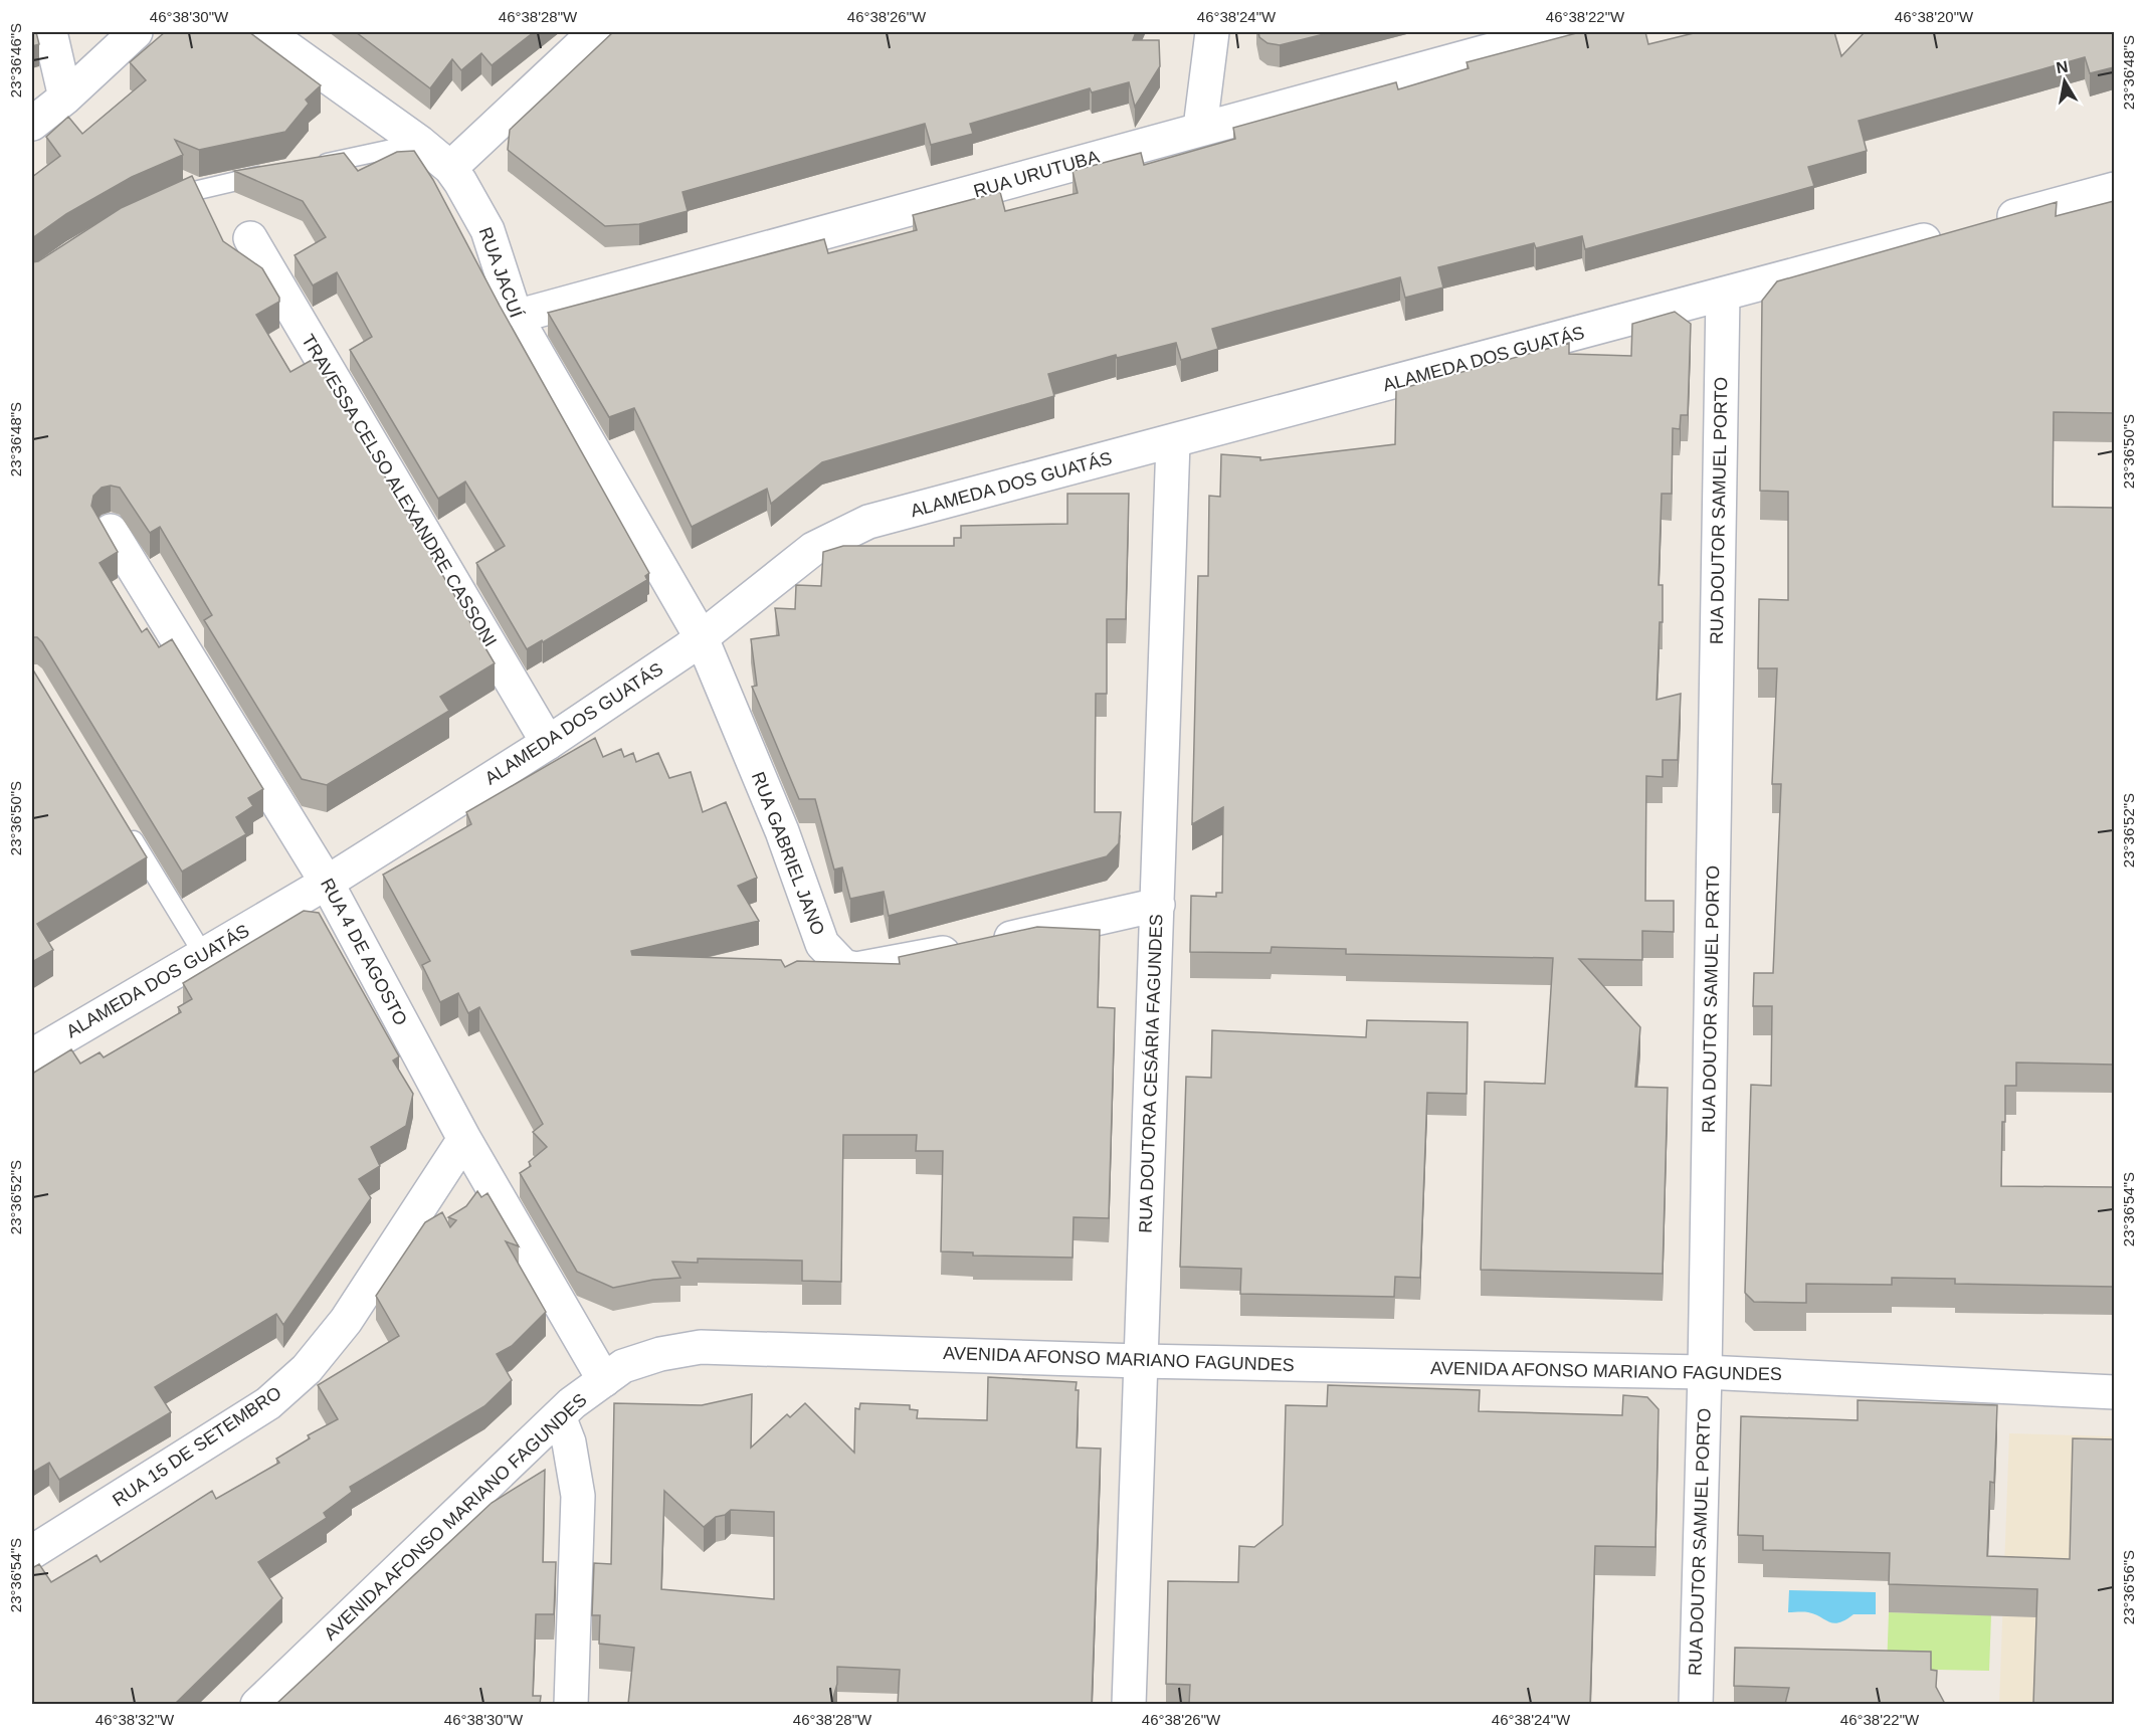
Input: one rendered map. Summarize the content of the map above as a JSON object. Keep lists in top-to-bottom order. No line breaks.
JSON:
{"streets":{"street":["RUA URUTUBA","RUA JACUÍ","ALAMEDA DOS GUATÁS","TRAVESSA CELSO ALEXANDRE CASSONI","RUA DOUTOR SAMUEL PORTO","RUA GABRIEL JANO","RUA 4 DE AGOSTO","RUA DOUTORA CESÁRIA FAGUNDES","AVENIDA AFONSO MARIANO FAGUNDES","RUA 15 DE SETEMBRO"]},"crossings":[["RUA URUTUBA","RUA JACUÍ"],["RUA JACUÍ","ALAMEDA DOS GUATÁS"],["RUA JACUÍ","RUA GABRIEL JANO"],["ALAMEDA DOS GUATÁS","TRAVESSA CELSO ALEXANDRE CASSONI"],["ALAMEDA DOS GUATÁS","RUA DOUTOR SAMUEL PORTO"],["ALAMEDA DOS GUATÁS","RUA GABRIEL JANO"],["ALAMEDA DOS GUATÁS","RUA 4 DE AGOSTO"],["ALAMEDA DOS GUATÁS","RUA DOUTORA CESÁRIA FAGUNDES"],["RUA DOUTOR SAMUEL PORTO","AVENIDA AFONSO MARIANO FAGUNDES"],["RUA GABRIEL JANO","RUA DOUTORA CESÁRIA FAGUNDES"],["RUA 4 DE AGOSTO","AVENIDA AFONSO MARIANO FAGUNDES"],["RUA 4 DE AGOSTO","RUA 15 DE SETEMBRO"],["RUA DOUTORA CESÁRIA FAGUNDES","AVENIDA AFONSO MARIANO FAGUNDES"]],"north":"top","coordinates":["46°38'30\"W","46°38'28\"W","46°38'26\"W","46°38'24\"W","46°38'22\"W","46°38'20\"W","23°36'46\"S","23°36'48\"S","23°36'50\"S","23°36'52\"S","23°36'54\"S","23°36'56\"S","46°38'32\"W"]}
